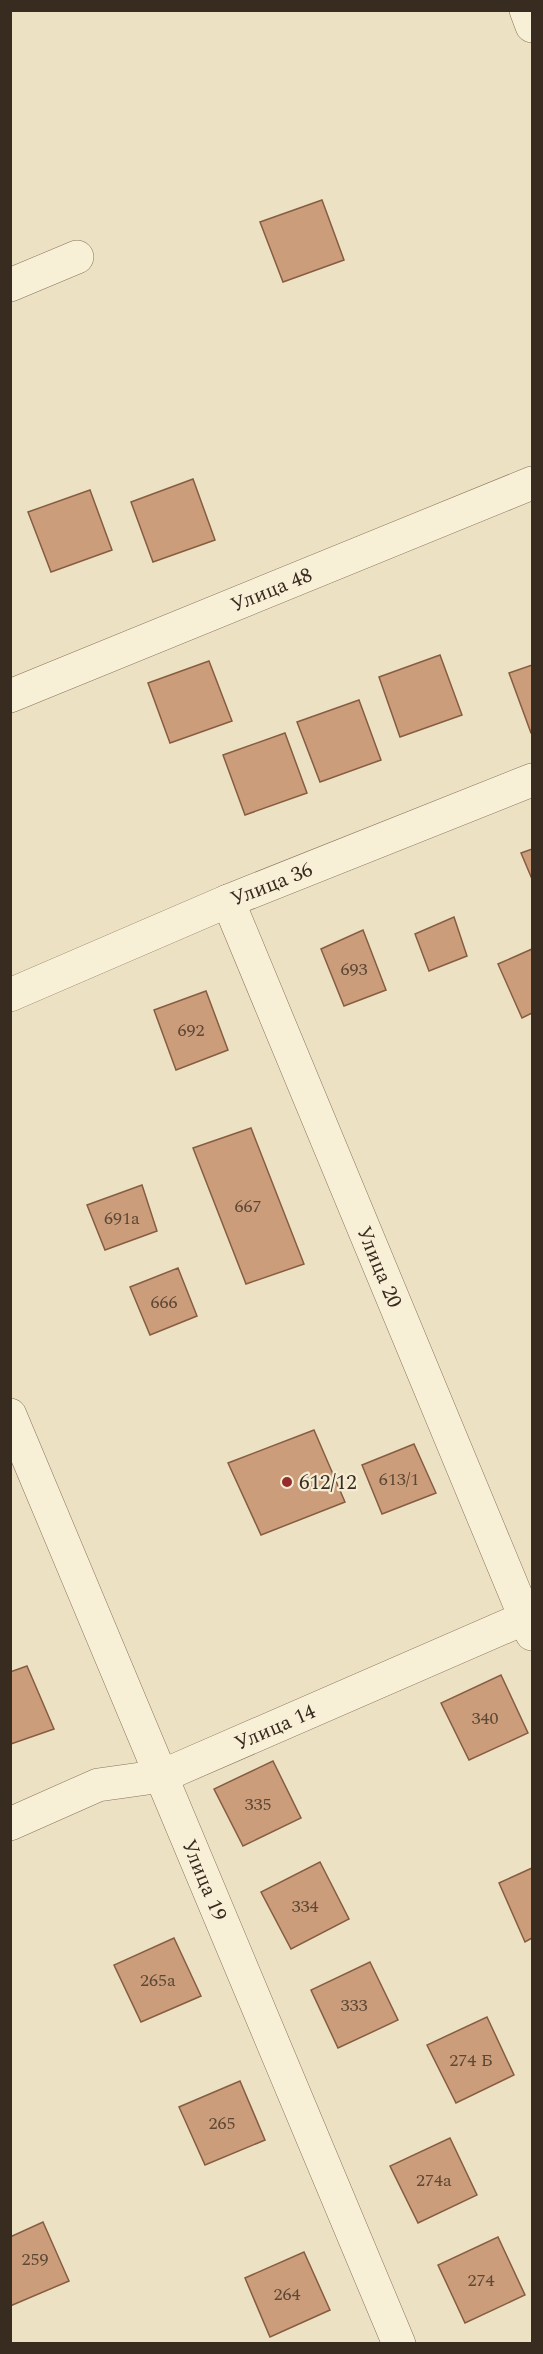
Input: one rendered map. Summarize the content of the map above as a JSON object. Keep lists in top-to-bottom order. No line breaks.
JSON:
{"streets":{"street":["Улица 48","Улица 36","Улица 20","Улица 14","Улица 19"]},"crossings":[["Улица 36","Улица 20"],["Улица 20","Улица 14"],["Улица 14","Улица 19"]],"places":["612/12"],"house_numbers":["693","692","667","691а","666","613/1","340","335","334","265а","333","274 Б","265","274а","259","274","264"]}
